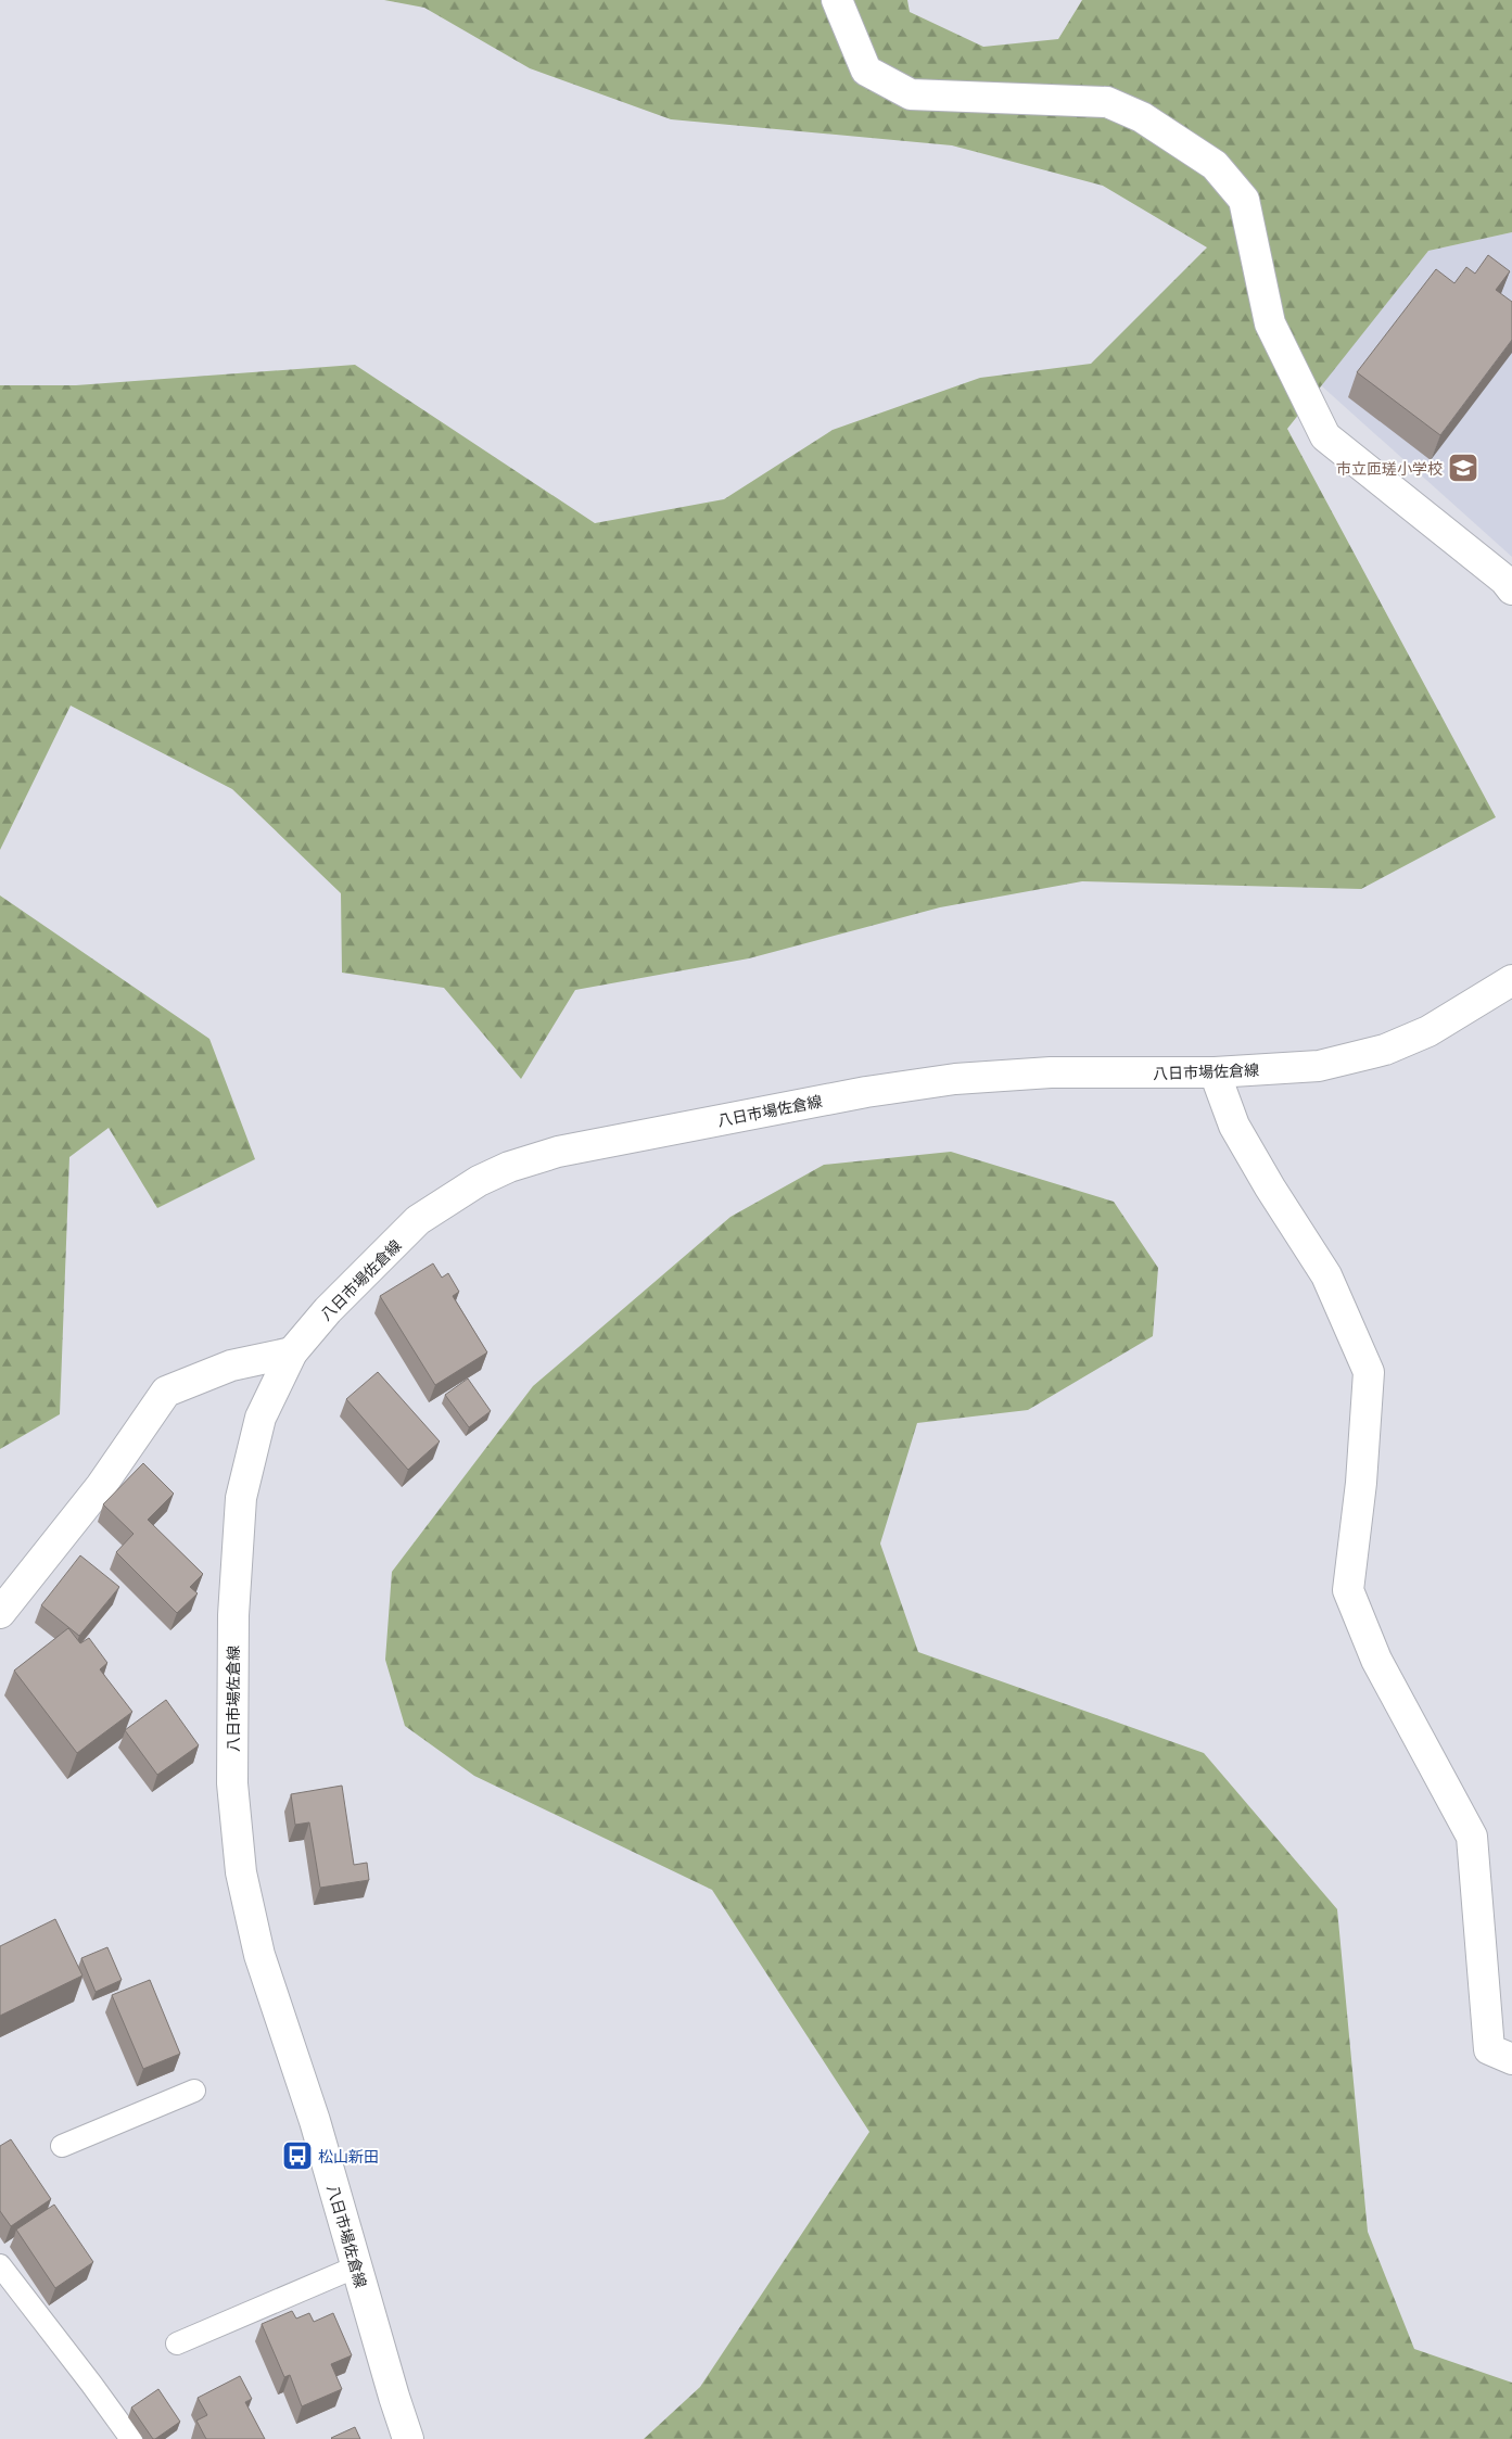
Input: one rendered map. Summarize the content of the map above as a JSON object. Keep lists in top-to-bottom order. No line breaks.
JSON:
{"streets":{"street":["八日市場佐倉線"]},"places":{"school or university":["市立匝瑳小学校"],"bus stop":["松山新田"]}}
